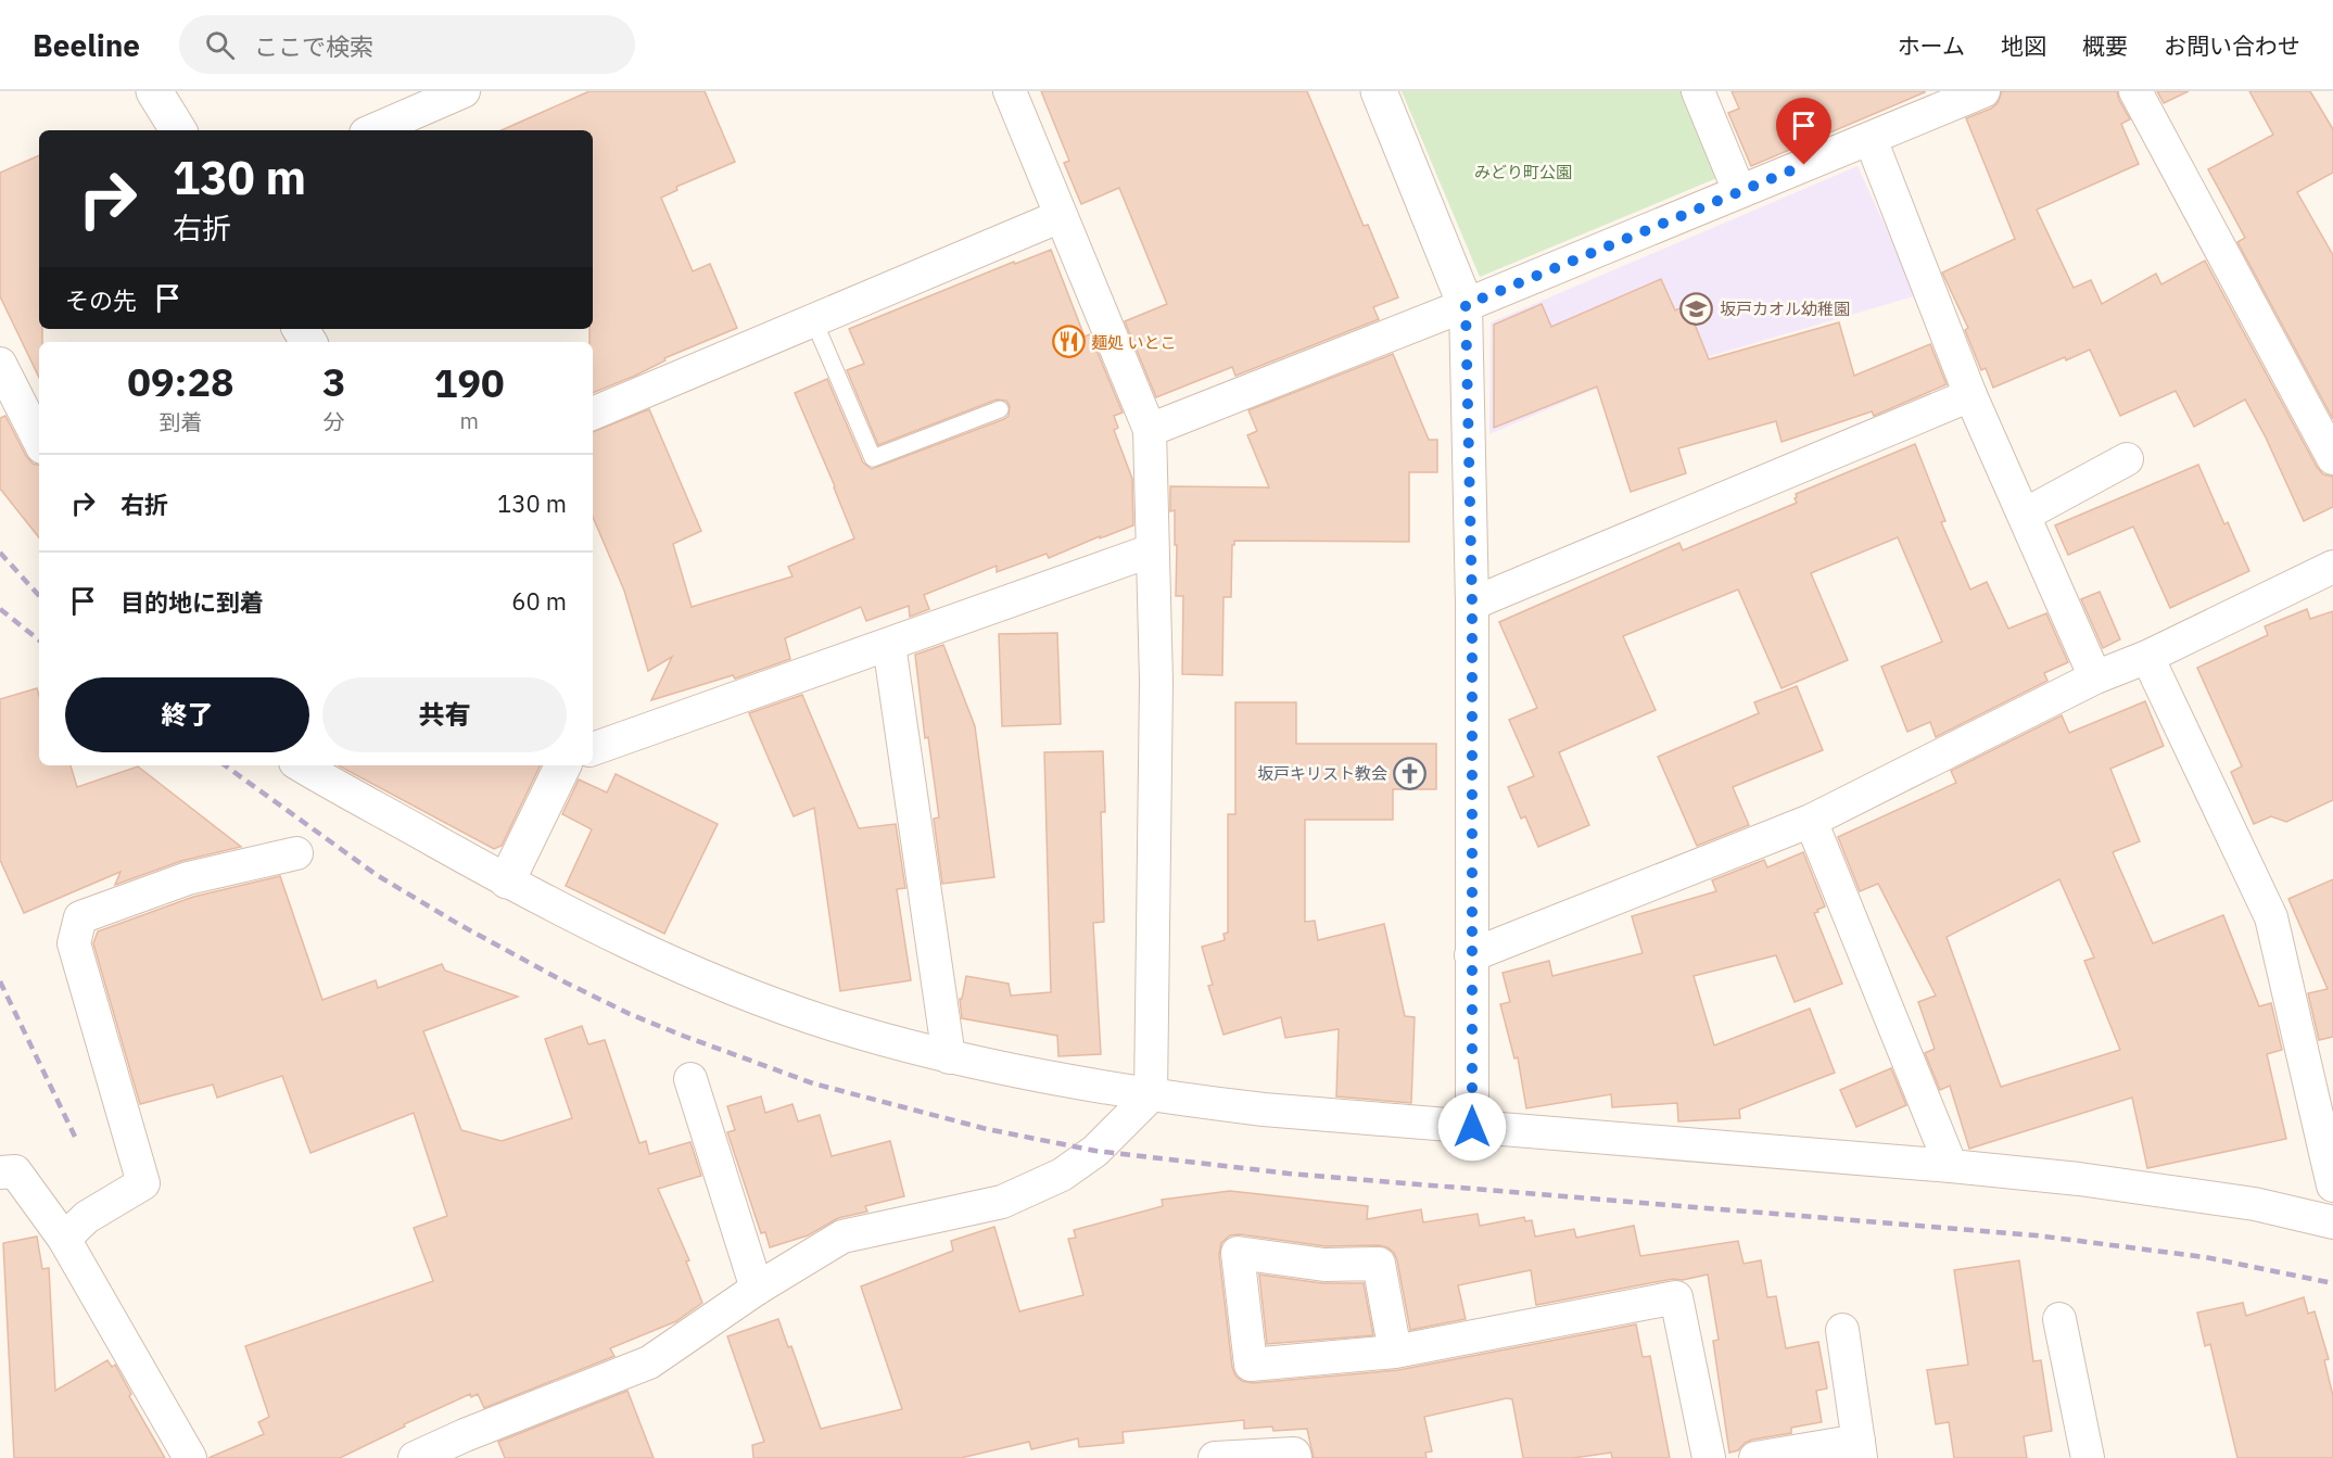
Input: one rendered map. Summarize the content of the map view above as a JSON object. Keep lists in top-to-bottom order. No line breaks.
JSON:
{"parks":["みどり町公園"],"places":{"school or university":["坂戸カオル幼稚園"],"restaurant":["麺処 いとこ"],"church":["坂戸キリスト教会"]},"page":{"header":"Beeline","search":"ここで検索","nav":["ホーム","地図","概要","お問い合わせ"],"turn":["130 m","右折"],"then":"その先","eta":["09:28","到着","3","分","190","m"],"list":[{"name":"右折","value":"130 m"},{"name":"目的地に到着","value":"60 m"}],"buttons":["終了","共有"]}}
